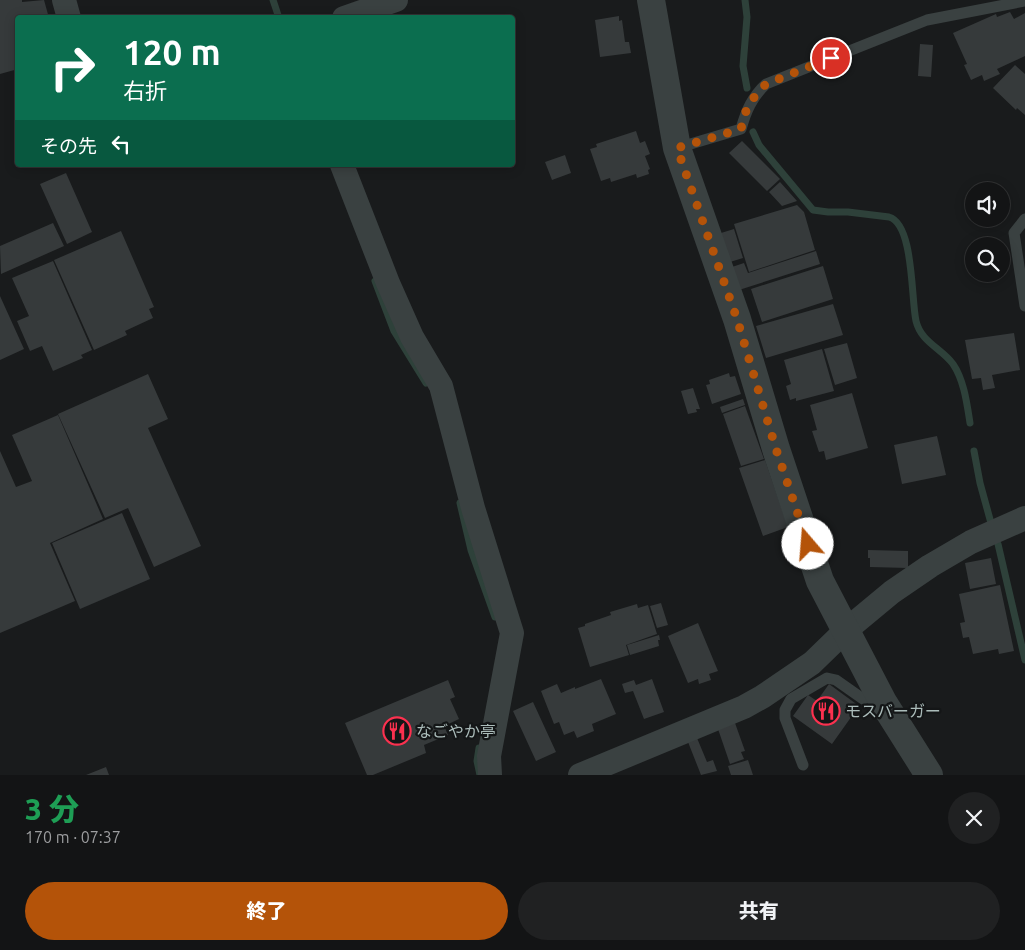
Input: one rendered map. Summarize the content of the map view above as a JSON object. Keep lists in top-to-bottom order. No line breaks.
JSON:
{"places":{"restaurant":["モスバーガー","なごやか亭"]},"page":{"turn":["120 m","右折"],"then":"その先","heading":["3 分","170 m · 07:37"],"buttons":["終了","共有"]}}
